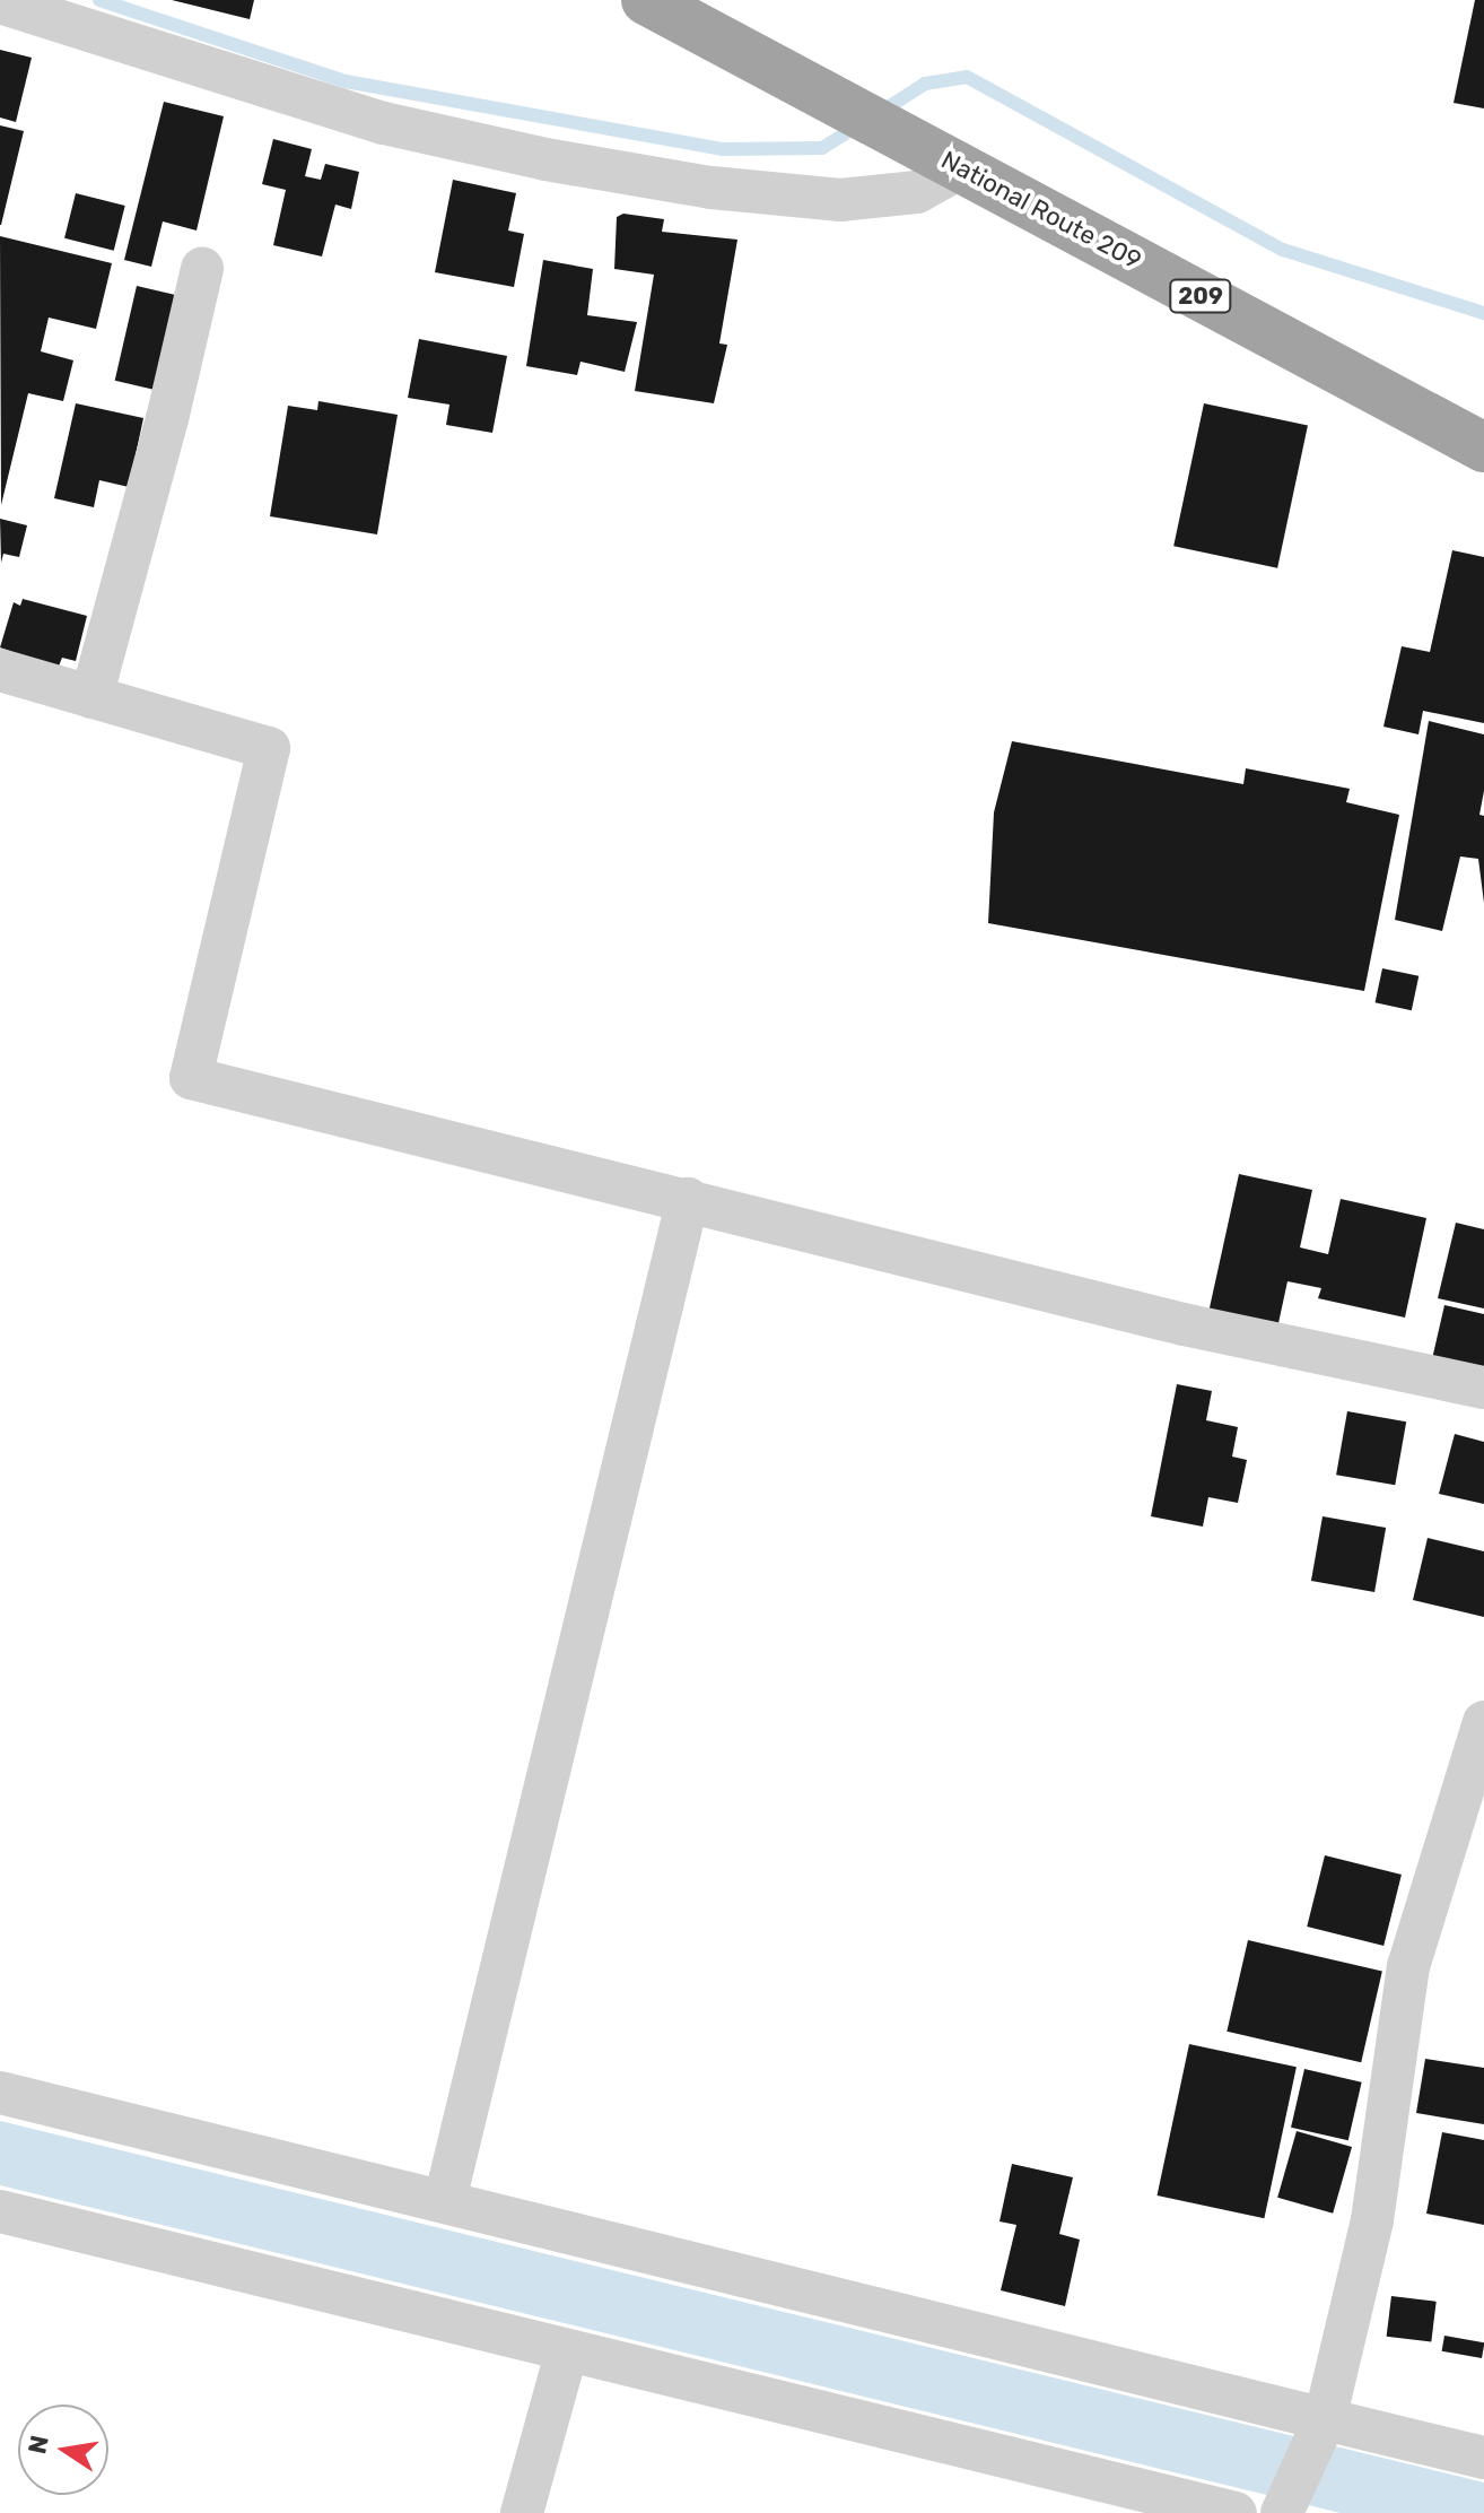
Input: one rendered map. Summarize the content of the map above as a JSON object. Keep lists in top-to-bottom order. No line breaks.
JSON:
{"streets":{"highway":["National Route 209","209"]},"north":"left"}
